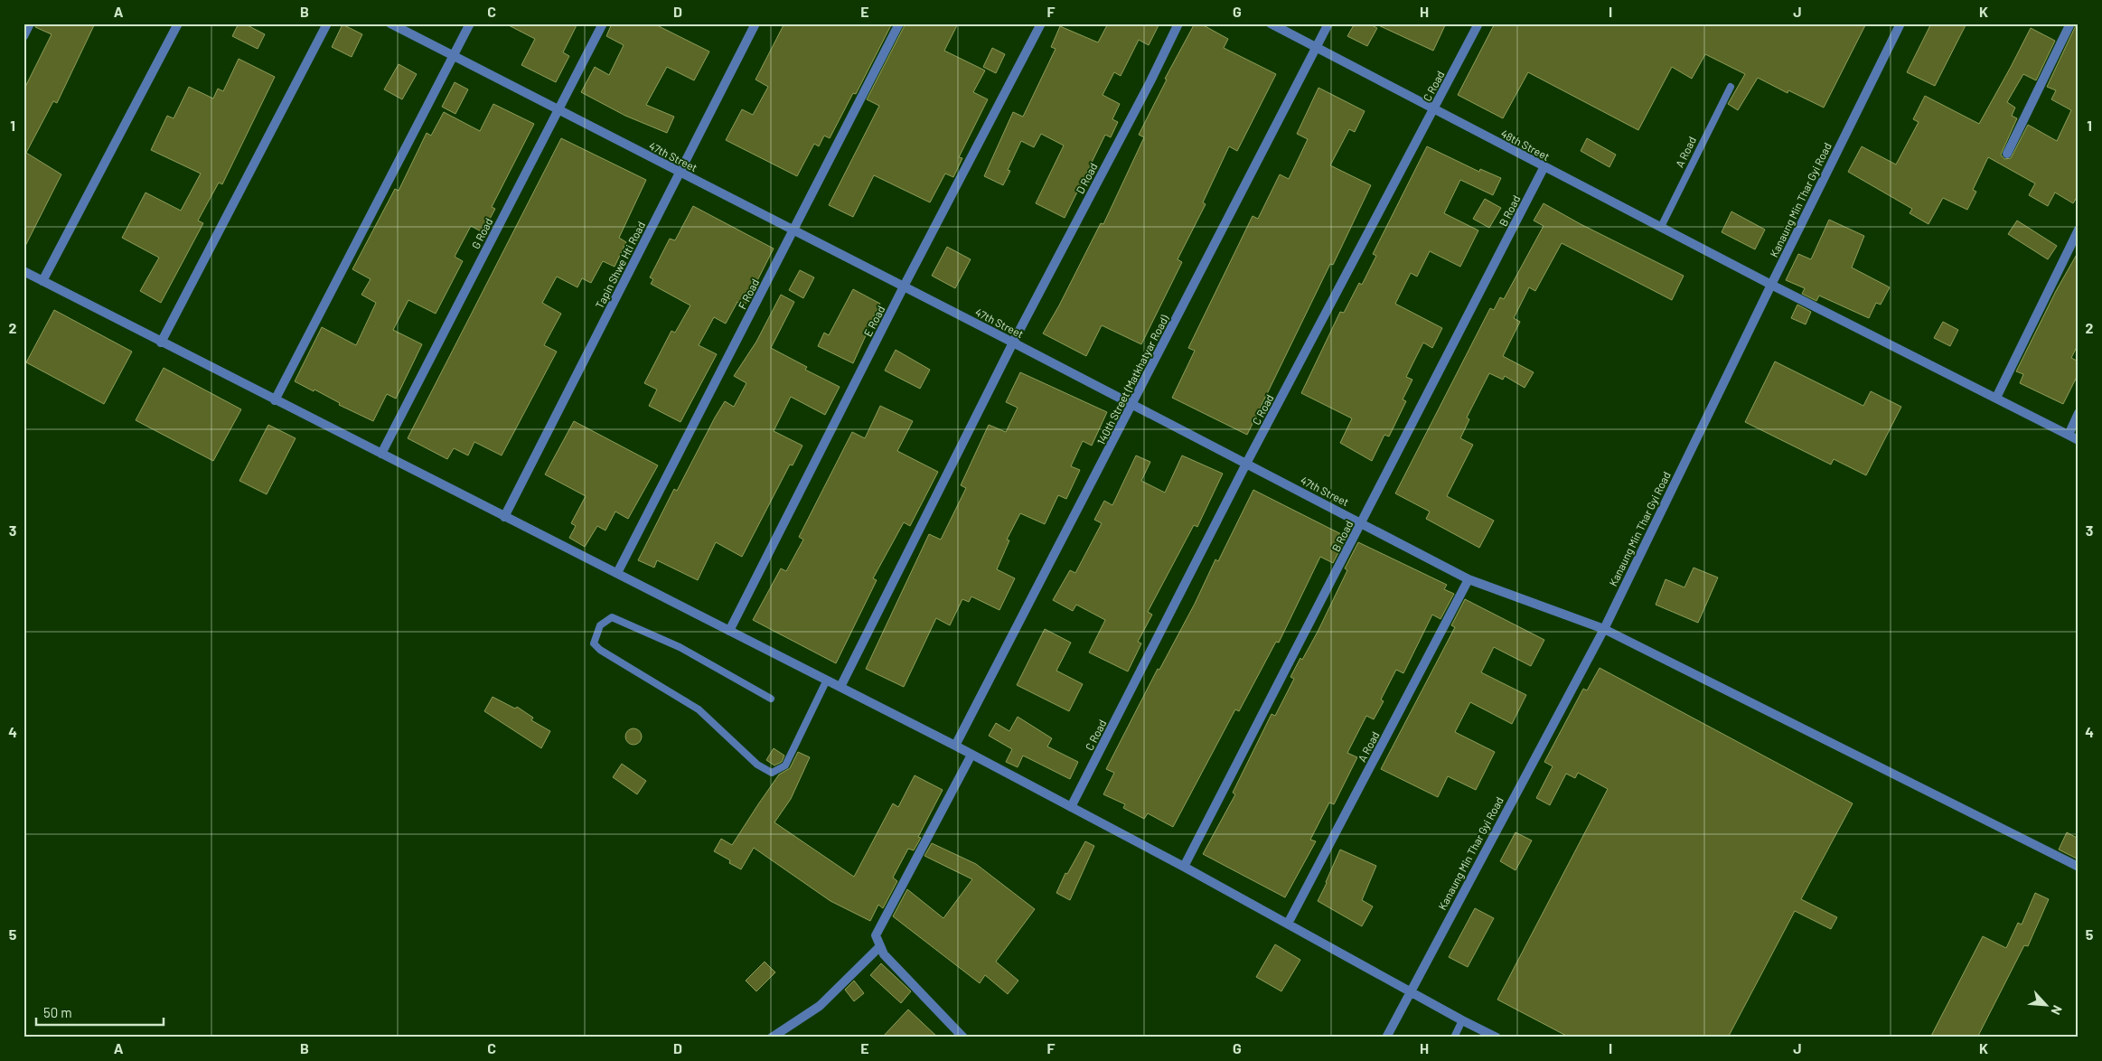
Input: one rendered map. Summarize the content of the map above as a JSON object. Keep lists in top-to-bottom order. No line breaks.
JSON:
{"streets":{"street":["C Road","48th Street","A Road","47th Street","D Road","Kanaung Min Thar Gyi Road","B Road","G Road","Tapin Shwe Hti Road","F Road","E Road","140th Street (Matkhatyar Road)"]},"crossings":[["C Road","48th Street"],["C Road","47th Street"],["48th Street","A Road"],["48th Street","Kanaung Min Thar Gyi Road"],["48th Street","B Road"],["48th Street","140th Street (Matkhatyar Road)"],["A Road","47th Street"],["47th Street","D Road"],["47th Street","Kanaung Min Thar Gyi Road"],["47th Street","B Road"],["47th Street","G Road"],["47th Street","Tapin Shwe Hti Road"],["47th Street","F Road"],["47th Street","E Road"],["47th Street","140th Street (Matkhatyar Road)"]],"scale_bar":"50 m","north":"bottom right","grid":{"columns":["A","B","C","D","E","F","G","H","I","J","K"],"rows":["1","2","3","4","5"]}}
